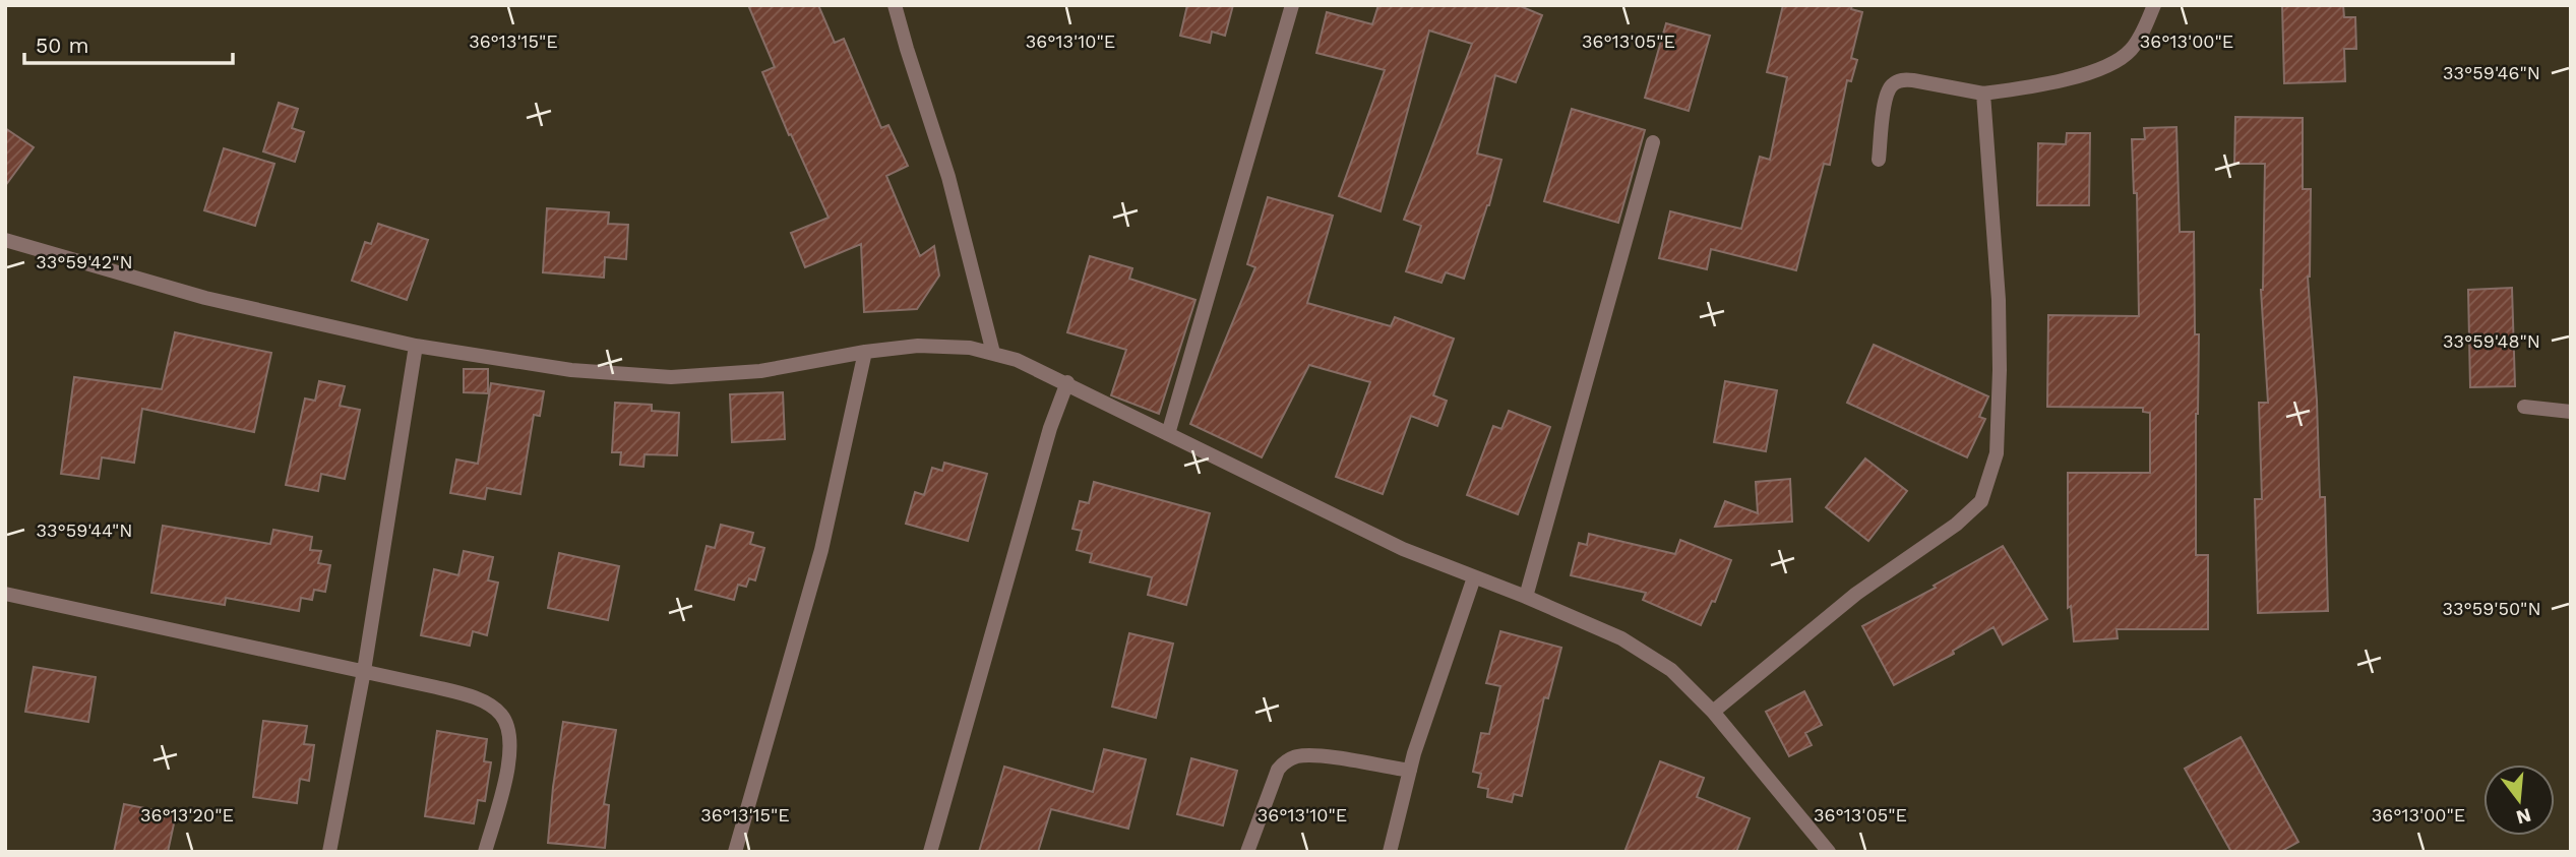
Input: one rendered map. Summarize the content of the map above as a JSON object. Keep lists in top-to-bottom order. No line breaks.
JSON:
{"scale_bar":"50 m","north":"bottom","coordinates":["36°13'15\"E","36°13'10\"E","36°13'05\"E","36°13'00\"E","33°59'46\"N","33°59'42\"N","33°59'48\"N","33°59'44\"N","33°59'50\"N","36°13'20\"E"]}
